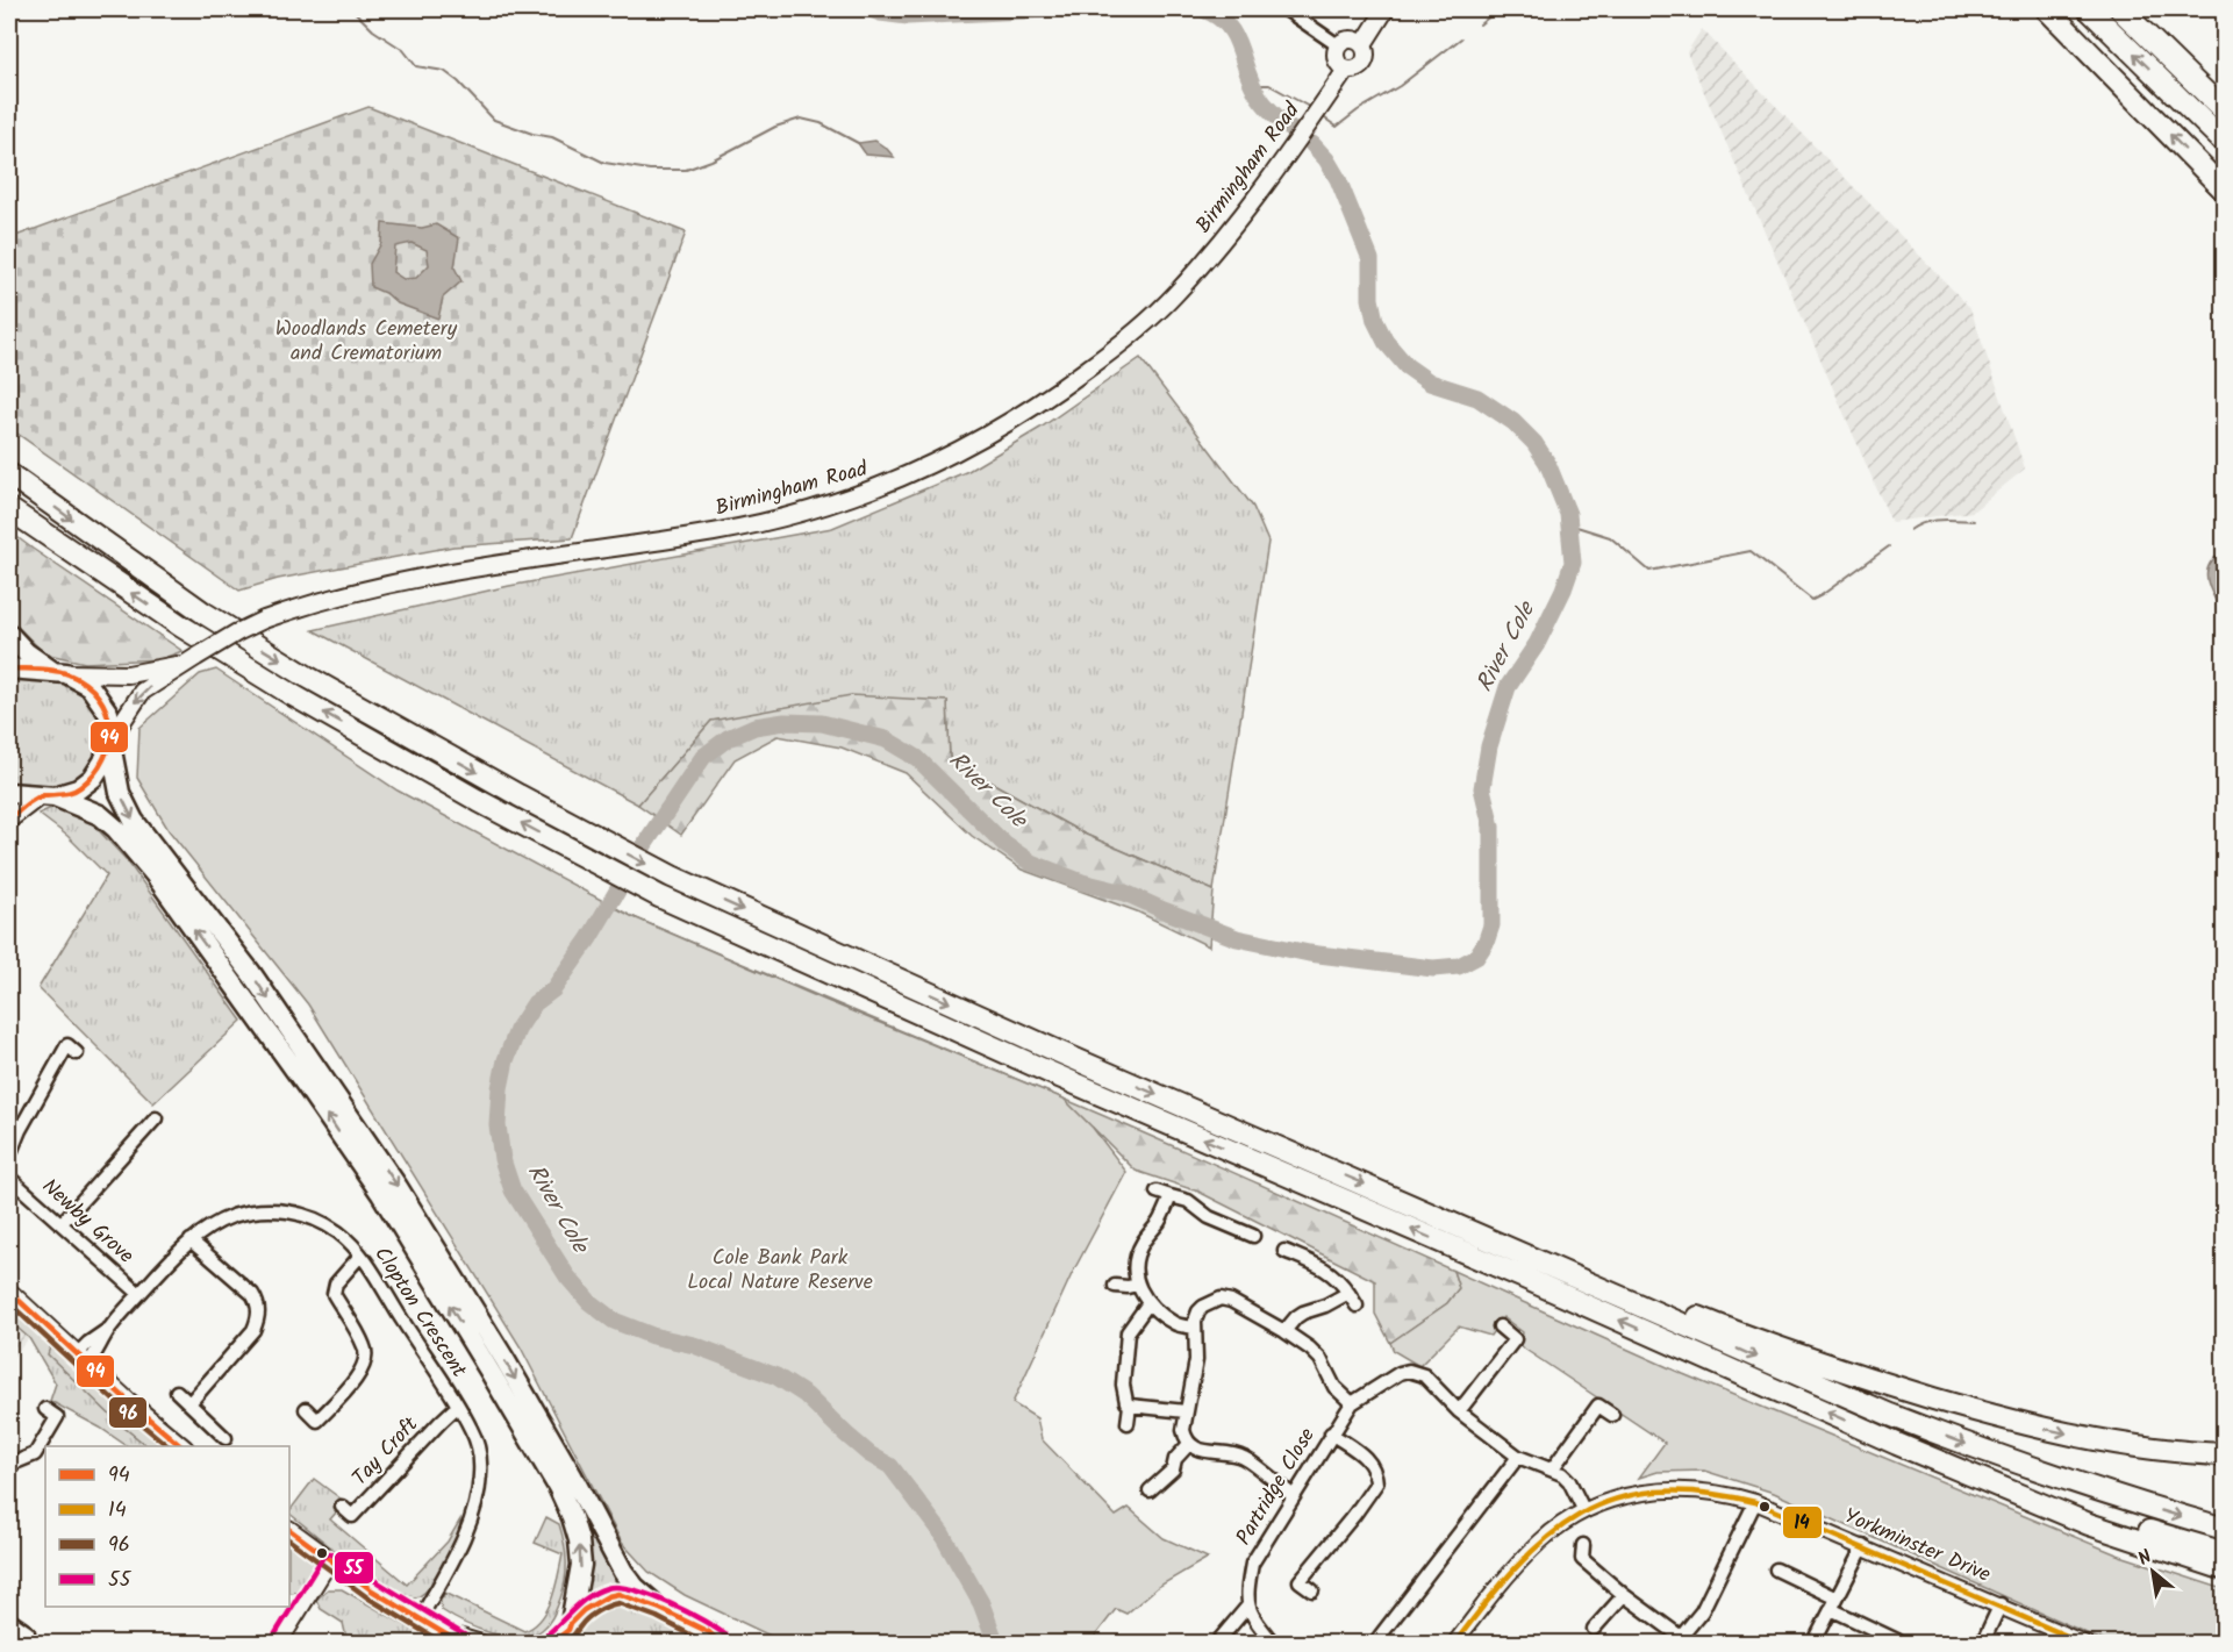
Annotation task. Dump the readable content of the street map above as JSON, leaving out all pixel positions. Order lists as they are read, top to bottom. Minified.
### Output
{"streets":{"main road":["Birmingham Road"],"street":["Newby Grove","Clopton Crescent","Tay Croft","Partridge Close","Yorkminster Drive"]},"crossings":[["Newby Grove","Clopton Crescent"],["Clopton Crescent","Tay Croft"]],"water":["River Cole"],"parks":["Woodlands Cemetery and Crematorium","Cole Bank Park Local Nature Reserve"],"lines":["transit line 94","transit line 96","transit line 14","transit line 55"],"legend":["94","14","96","55"],"north":"top left"}
